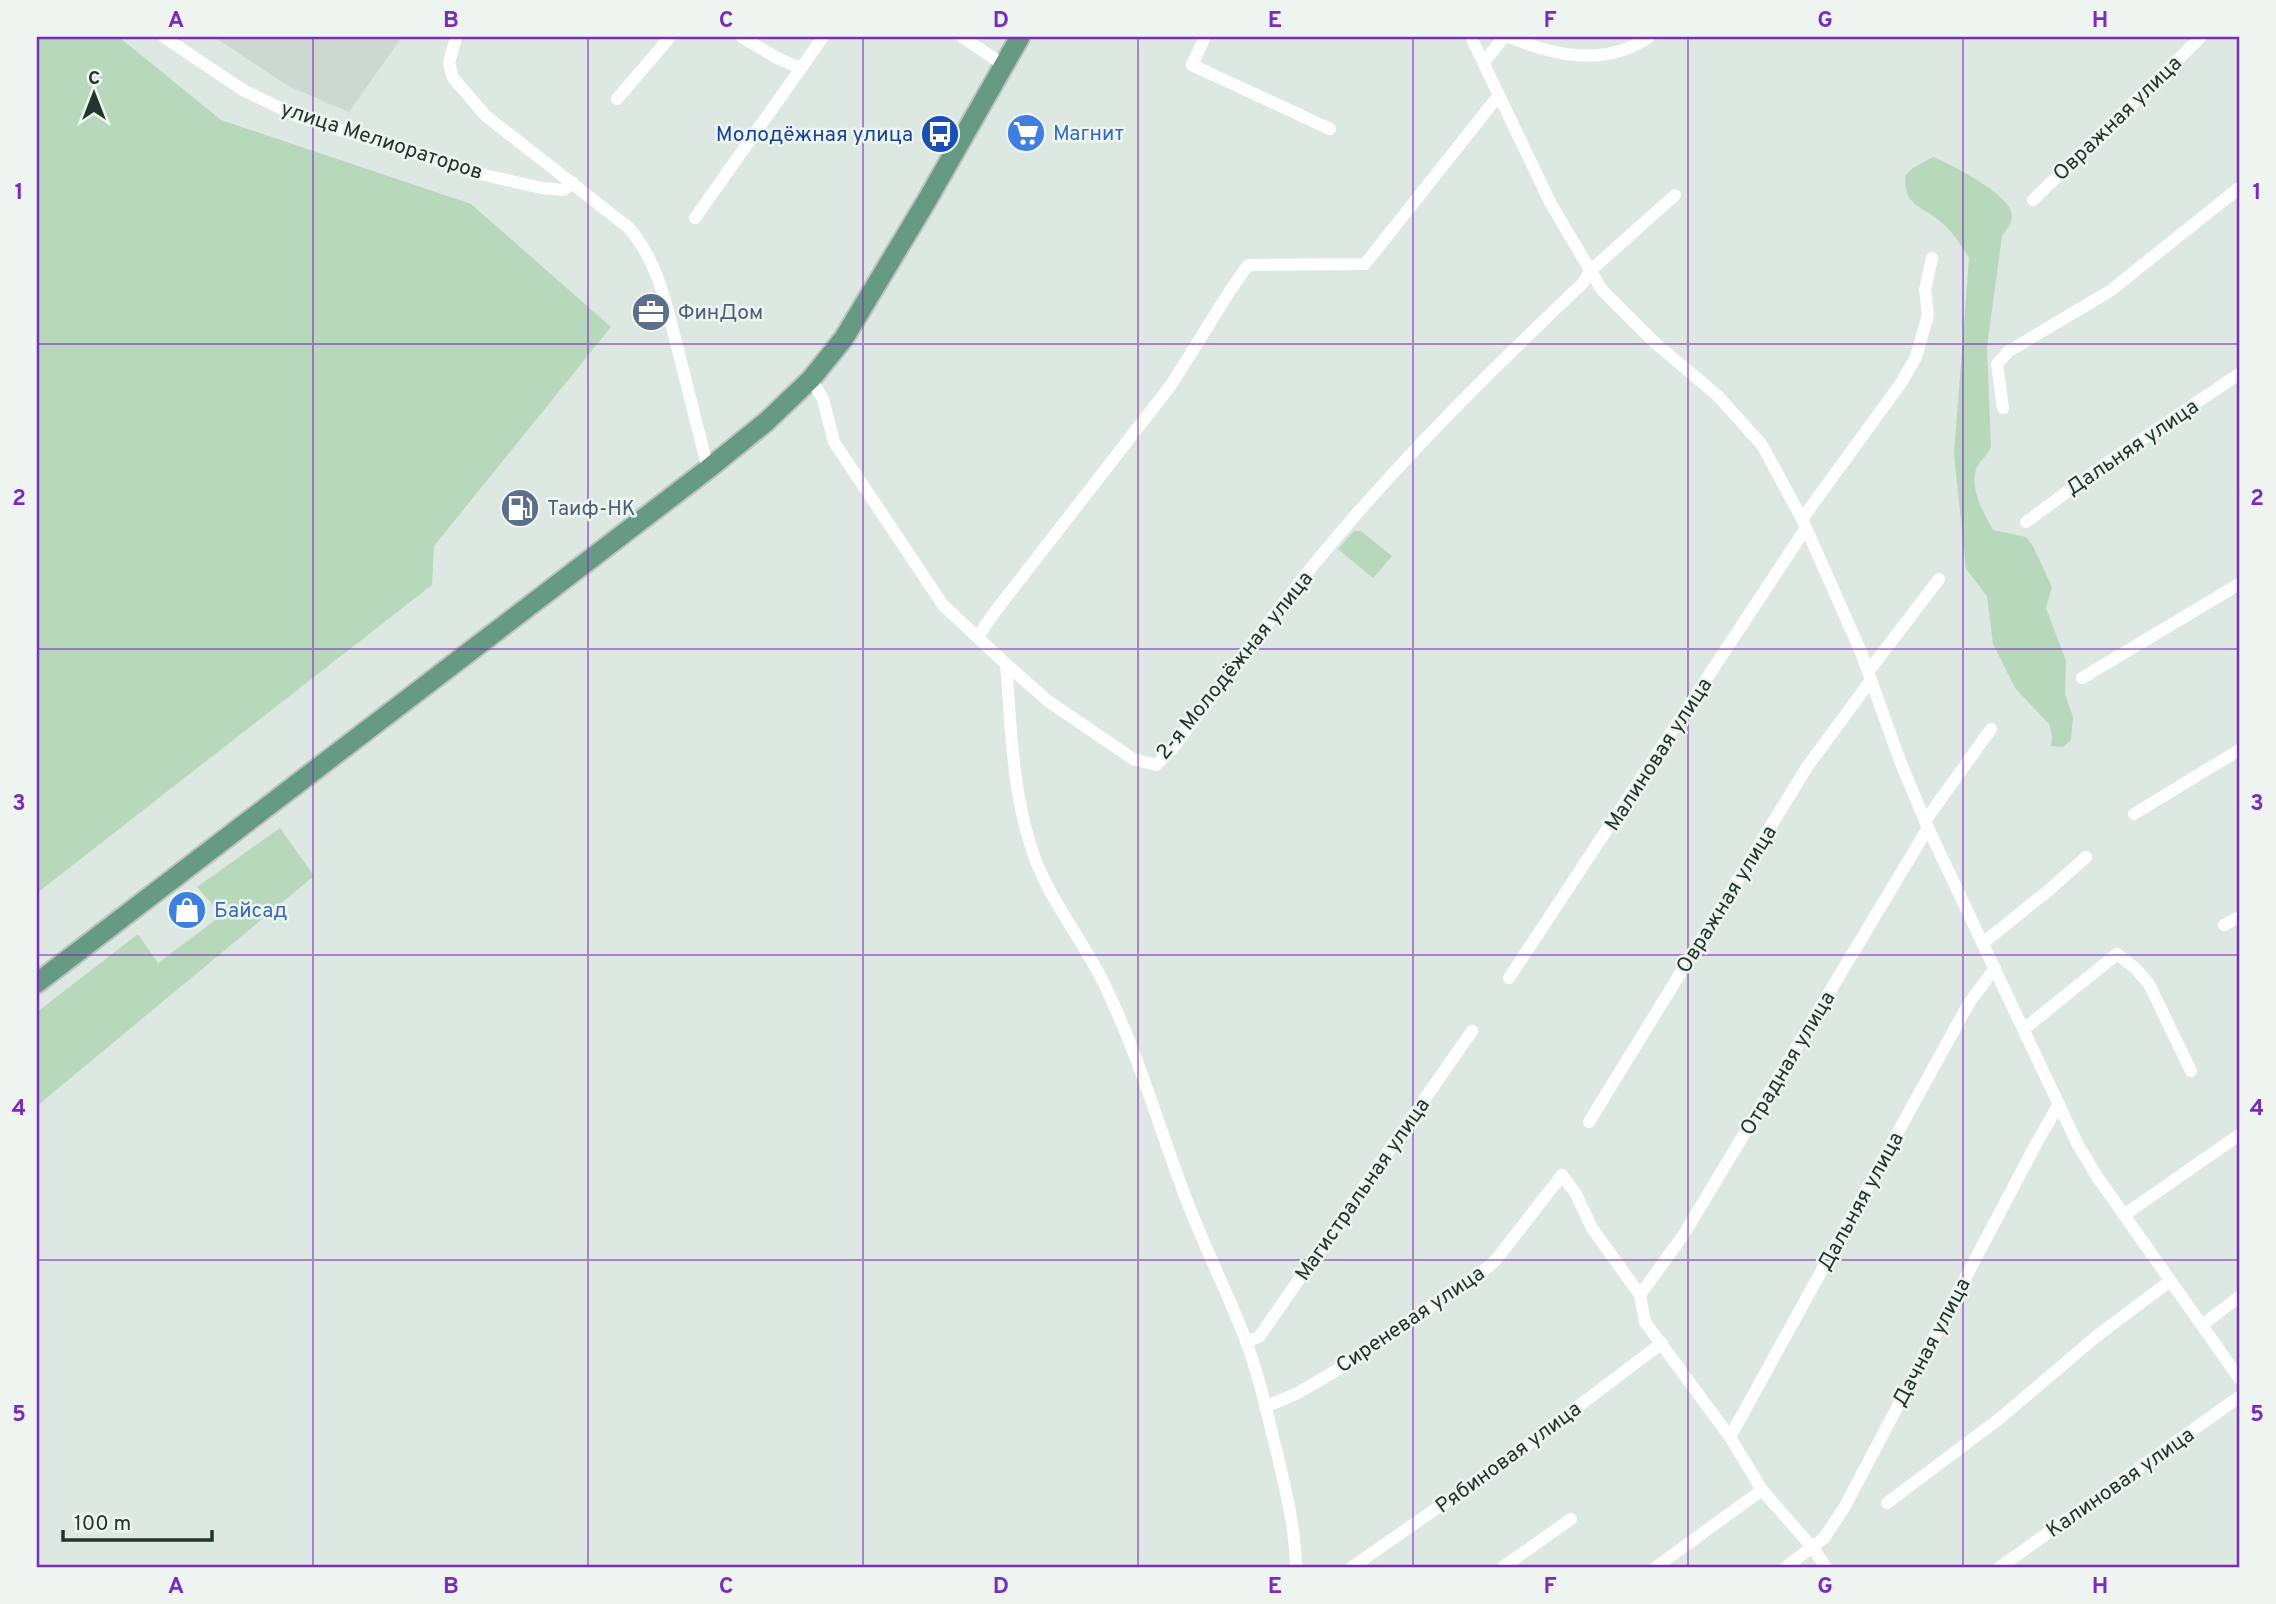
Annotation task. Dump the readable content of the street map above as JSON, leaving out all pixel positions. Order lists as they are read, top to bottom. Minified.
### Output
{"streets":{"street":["Овражная улица","улица Мелиораторов","Дальняя улица","2-я Молодёжная улица","Малиновая улица","Отрадная улица","Магистральная улица","Сиреневая улица","Дачная улица","Рябиновая улица","Калиновая улица"]},"crossings":[["Отрадная улица","Сиреневая улица"]],"places":{"supermarket":["Магнит"],"bus stop":["Молодёжная улица"],"office":["ФинДом"],"fuel station":["Таиф-НК"],"shop":["Байсад"]},"scale_bar":"100 m","north":"top","grid":{"columns":["A","B","C","D","E","F","G","H"],"rows":["1","2","3","4","5"]}}
